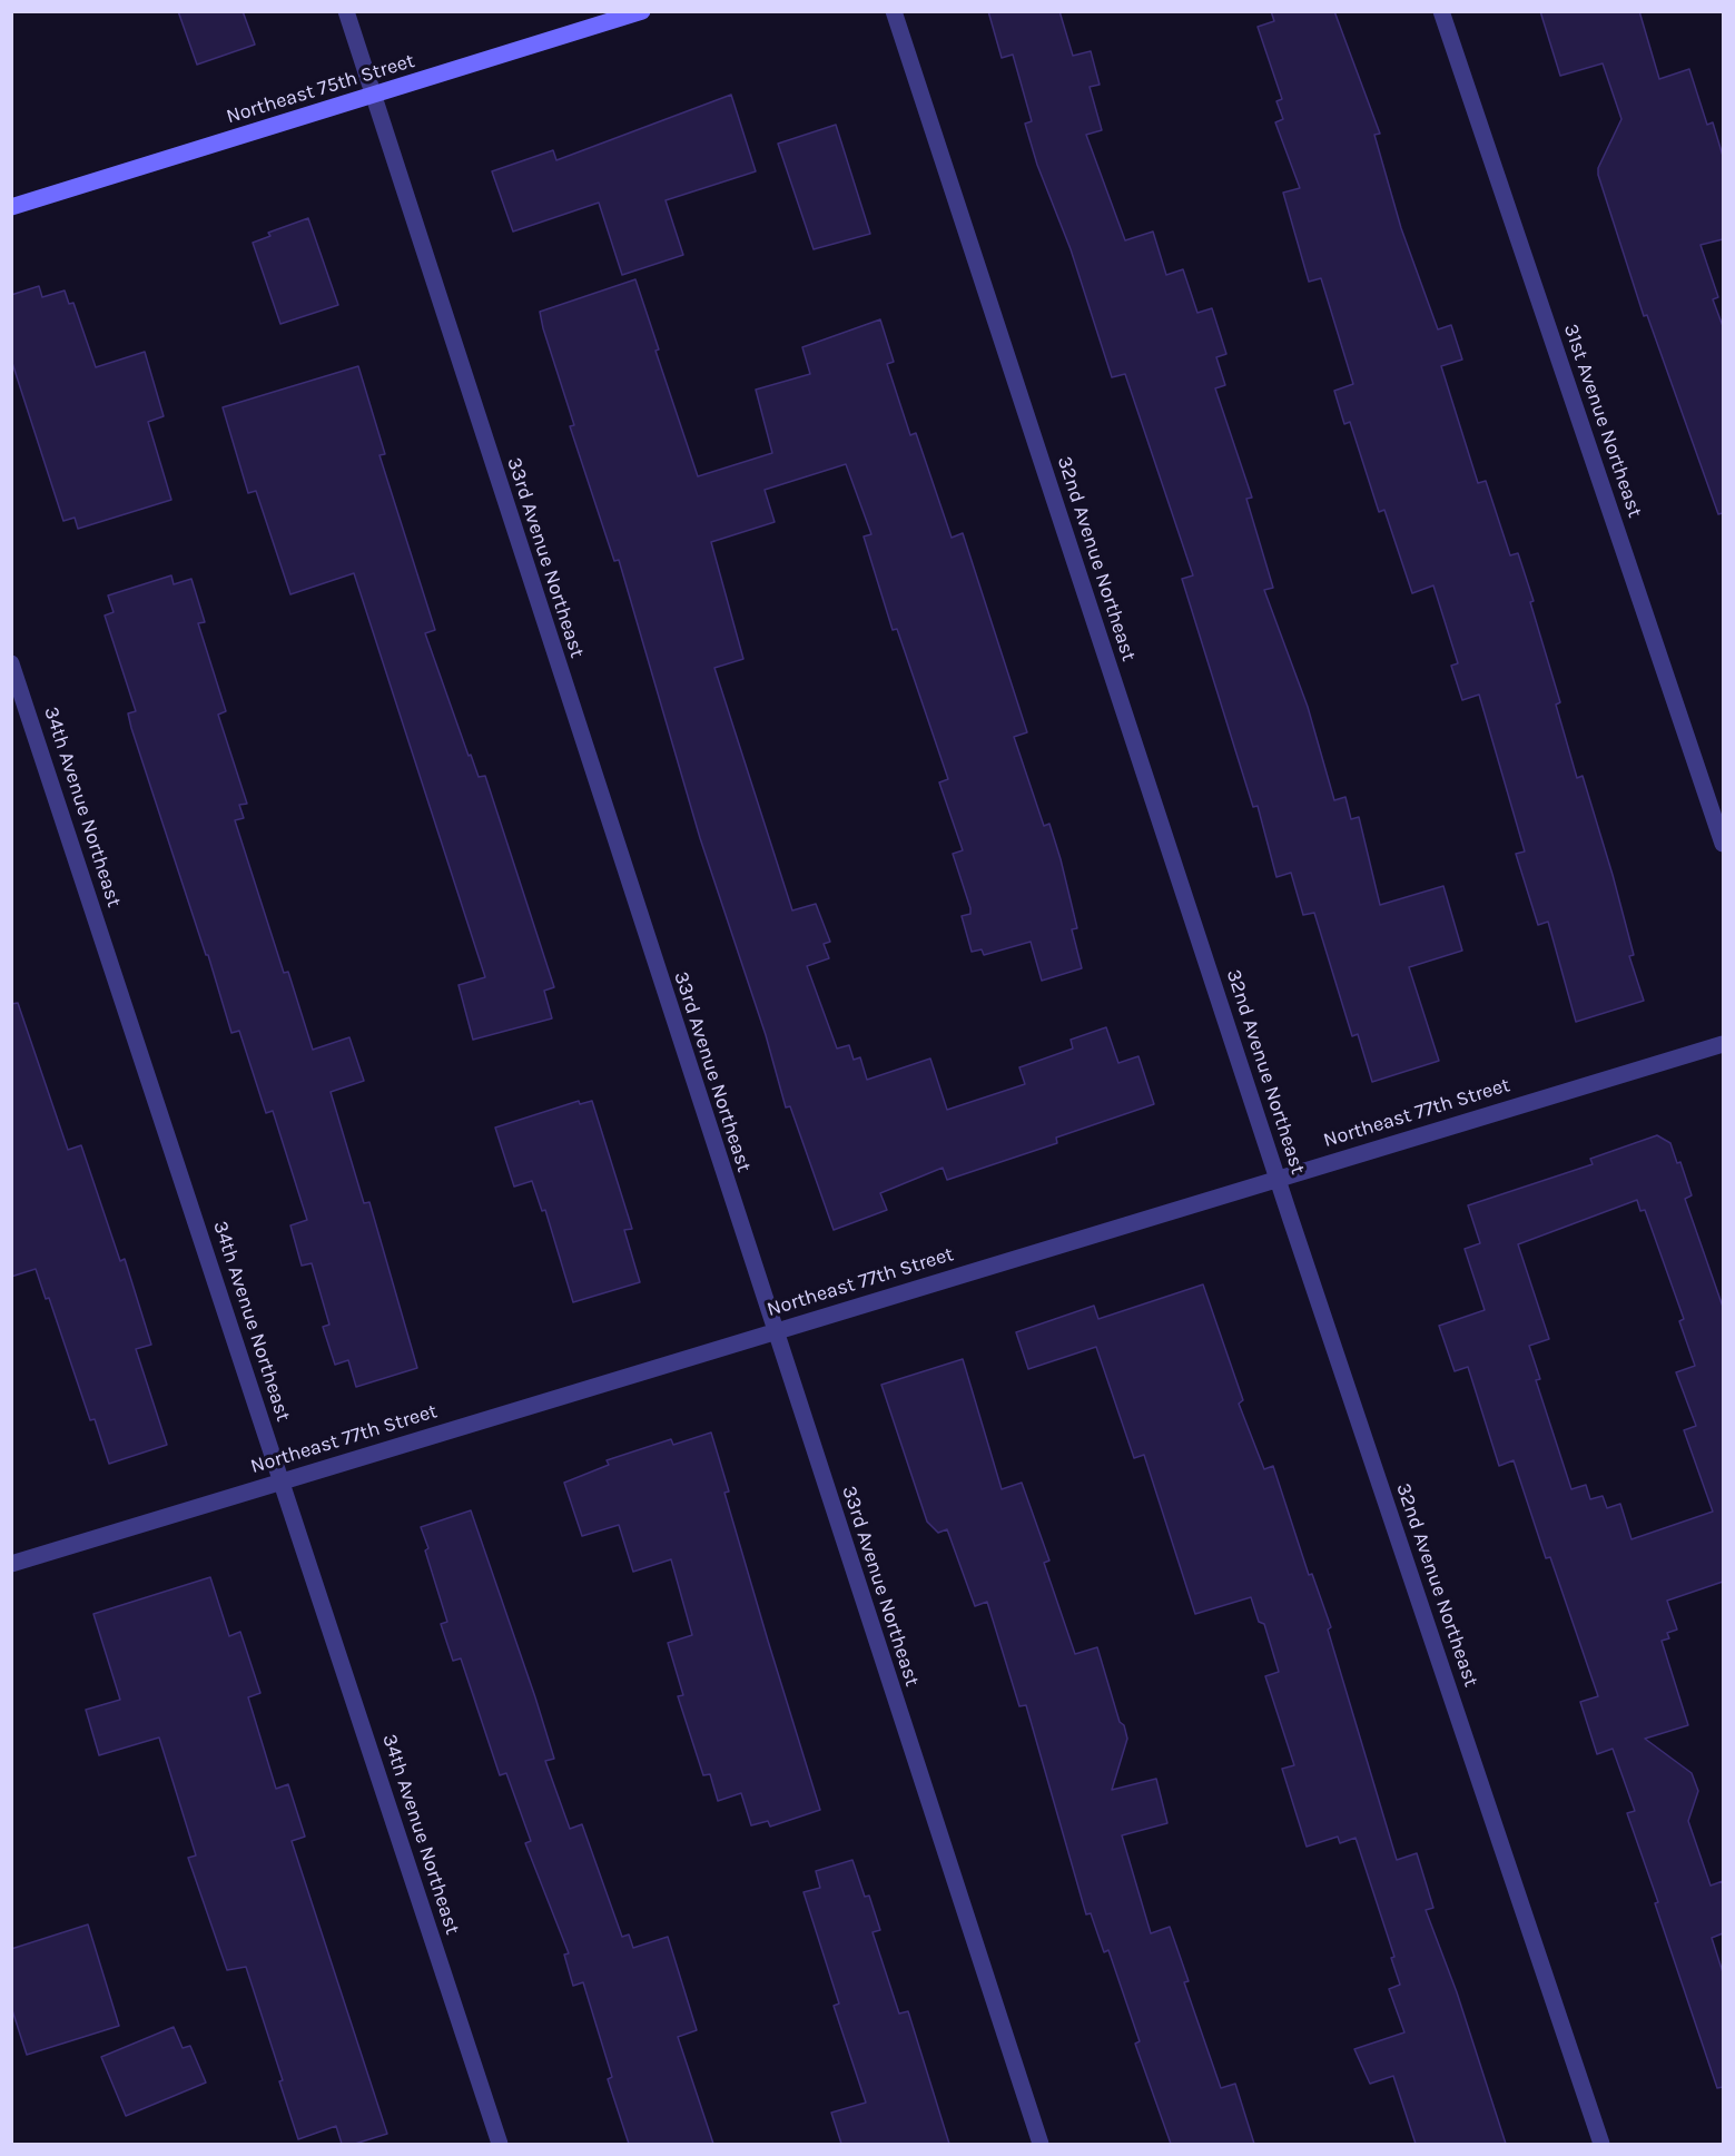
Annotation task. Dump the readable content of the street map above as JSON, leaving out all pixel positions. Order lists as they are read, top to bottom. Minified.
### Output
{"streets":{"main road":["Northeast 75th Street"],"street":["31st Avenue Northeast","33rd Avenue Northeast","32nd Avenue Northeast","34th Avenue Northeast","Northeast 77th Street"]},"crossings":[["Northeast 75th Street","33rd Avenue Northeast"],["33rd Avenue Northeast","Northeast 77th Street"],["32nd Avenue Northeast","Northeast 77th Street"],["34th Avenue Northeast","Northeast 77th Street"]]}
